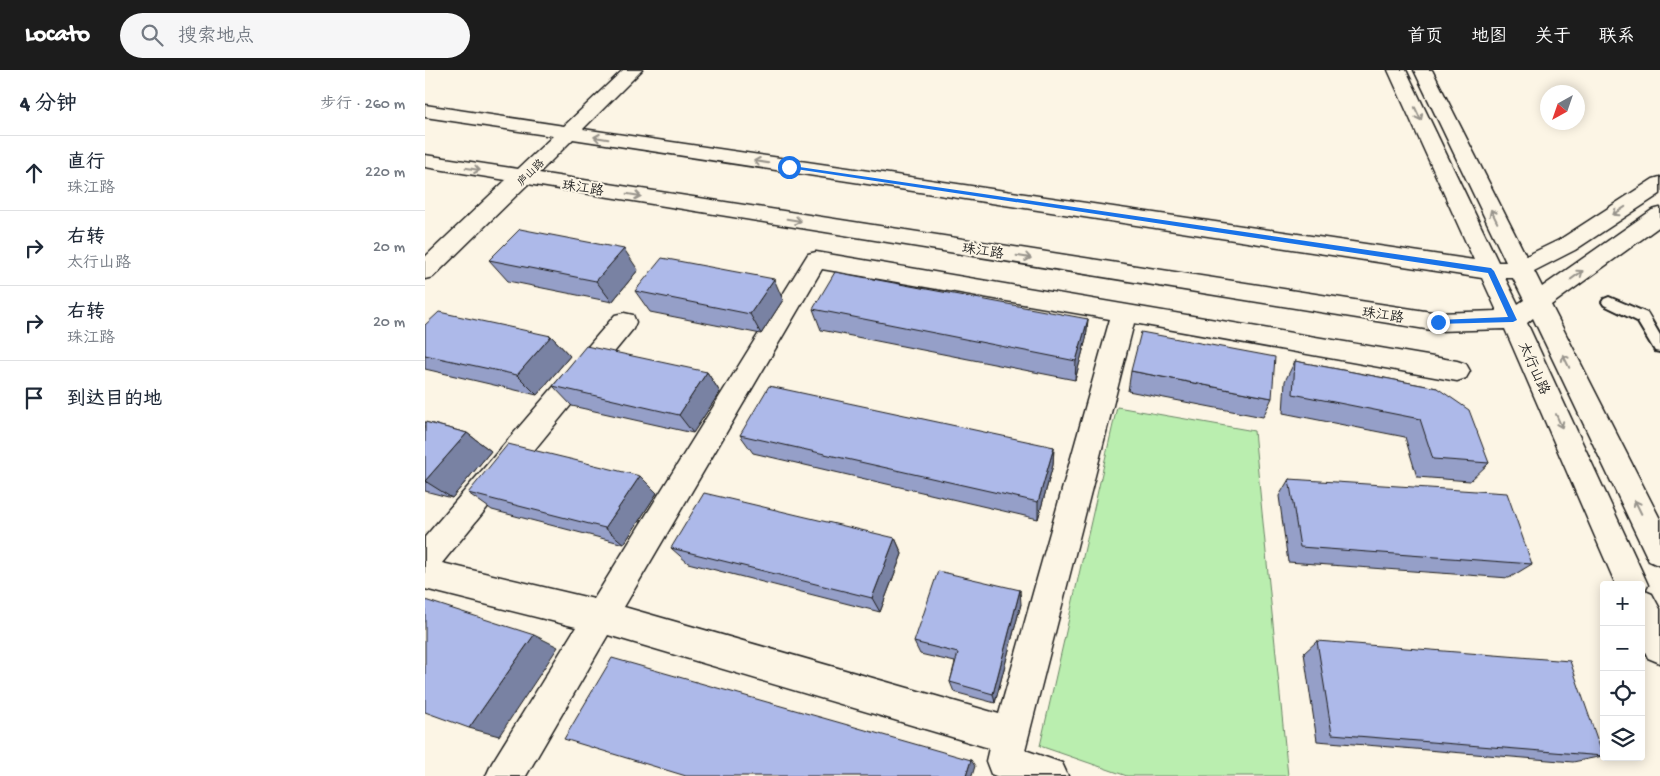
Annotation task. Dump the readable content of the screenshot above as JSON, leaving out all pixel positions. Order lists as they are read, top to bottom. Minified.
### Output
{"streets":{"main road":["庐山路","珠江路","太行山路"]},"crossings":[["庐山路","珠江路"],["珠江路","太行山路"]],"north":"bottom left","page":{"header":"Locato","search":"搜索地点","nav":["首页","地图","关于","联系"],"heading":["4 分钟","步行 · 260 m"],"list":[["直行","珠江路","220 m"],["右转","太行山路","20 m"],["右转","珠江路","20 m"],"到达目的地"],"map_buttons":["+","−"]}}
